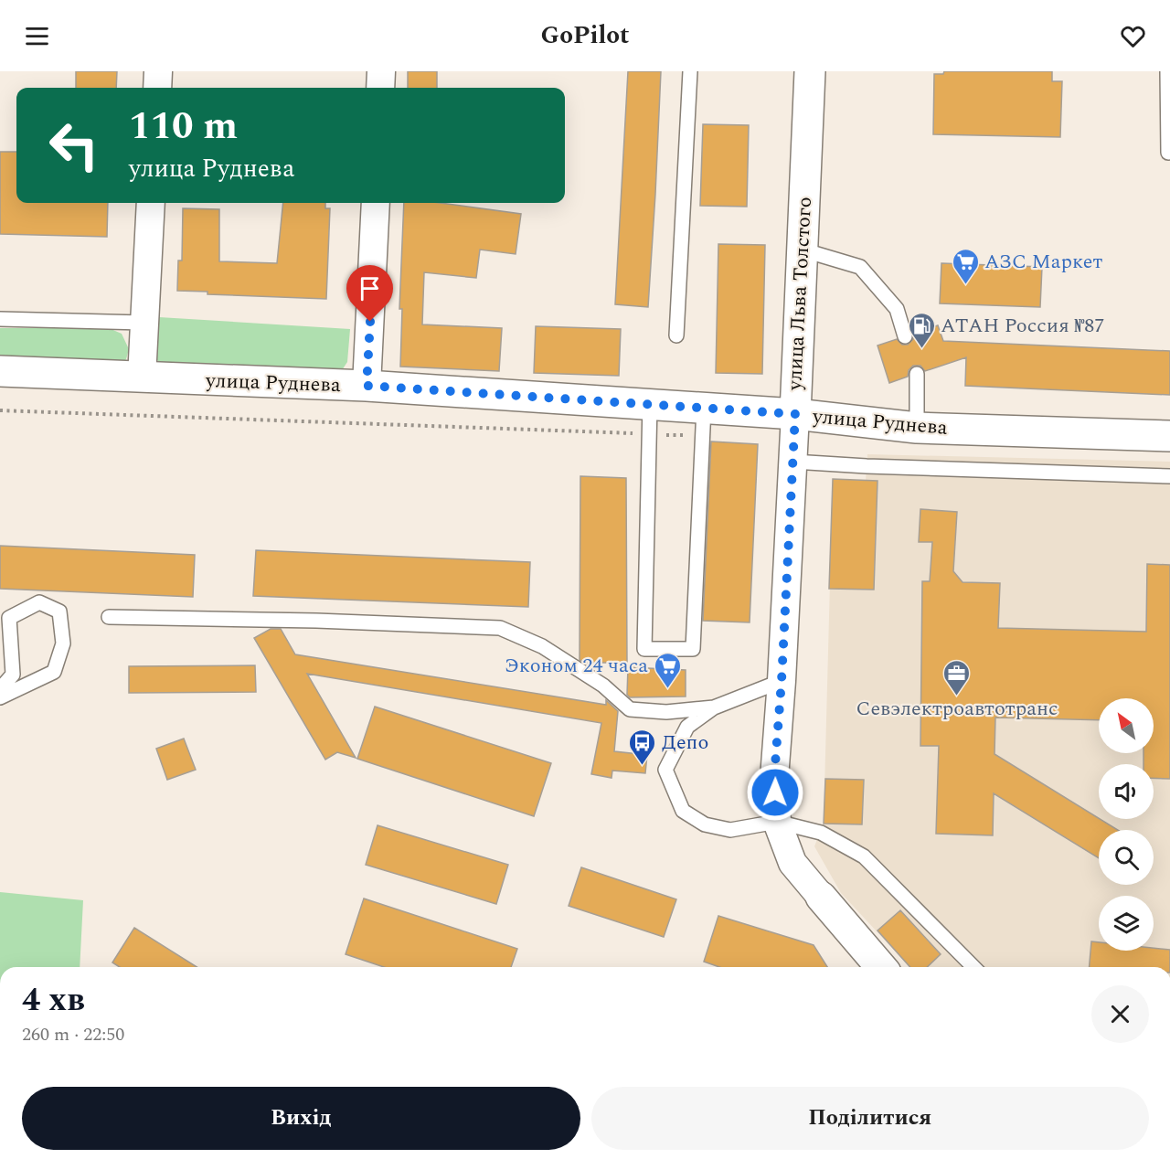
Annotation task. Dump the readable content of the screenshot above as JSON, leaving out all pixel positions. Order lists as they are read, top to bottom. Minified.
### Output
{"streets":{"main road":["улица Льва Толстого","улица Руднева"]},"crossings":[["улица Льва Толстого","улица Руднева"]],"places":{"supermarket":["АЗС Маркет","Эконом 24 часа"],"fuel station":["АТАН Россия №87"],"office":["Севэлектроавтотранс"],"bus stop":["Депо"]},"north":"top left","page":{"header":"GoPilot","turn":["110 m","улица Руднева"],"heading":["4 хв","260 m · 22:50"],"buttons":["Вихід","Поділитися"]}}
